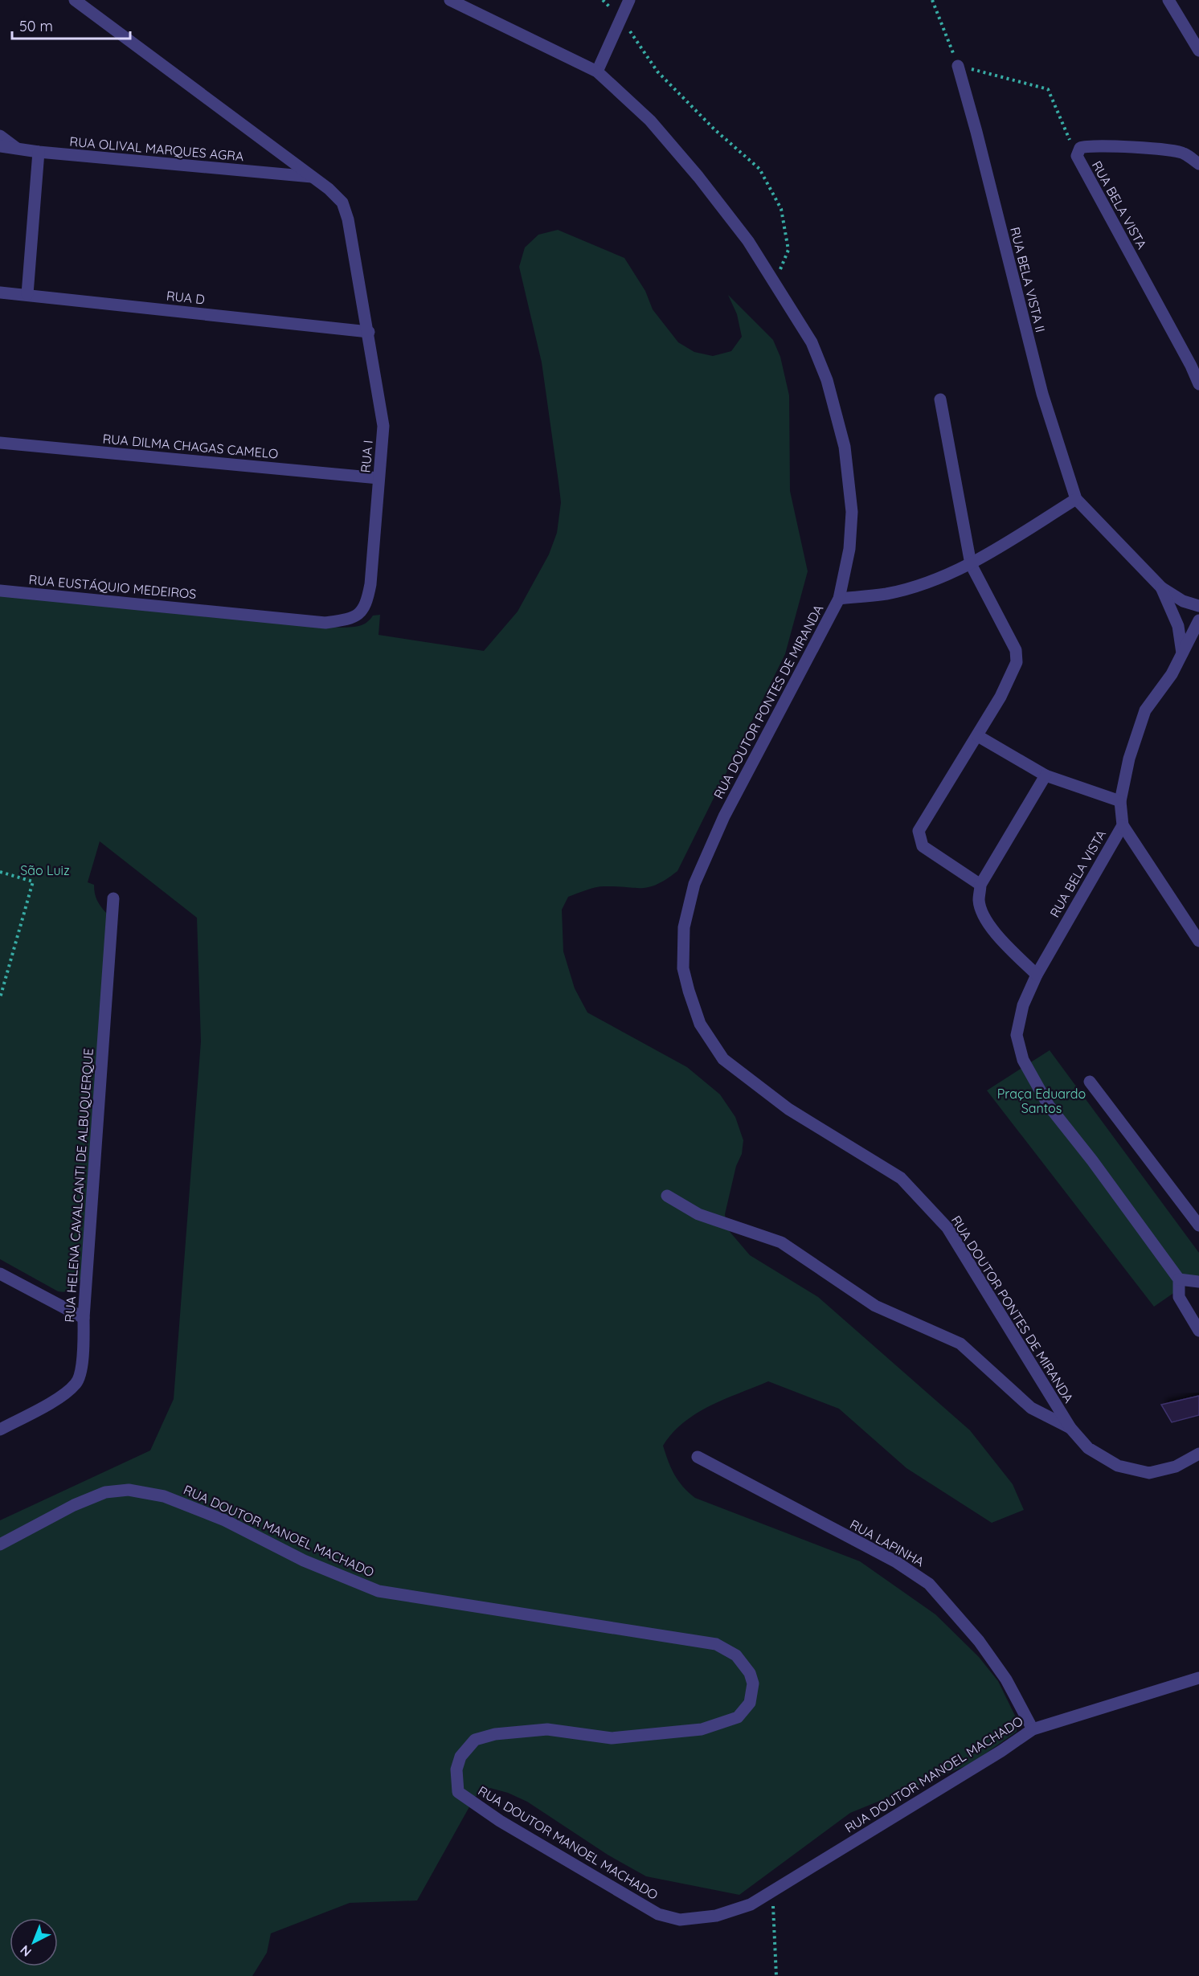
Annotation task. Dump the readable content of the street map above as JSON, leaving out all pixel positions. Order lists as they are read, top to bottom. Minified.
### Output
{"streets":{"street":["RUA OLIVAL MARQUES AGRA","RUA BELA VISTA","RUA BELA VISTA II","RUA D","RUA DILMA CHAGAS CAMELO","RUA I","RUA EUSTÁQUIO MEDEIROS","RUA DOUTOR PONTES DE MIRANDA","RUA HELENA CAVALCANTI DE ALBUQUERQUE","RUA DOUTOR MANOEL MACHADO","RUA LAPINHA"]},"crossings":[["RUA OLIVAL MARQUES AGRA","RUA I"],["RUA D","RUA I"],["RUA DILMA CHAGAS CAMELO","RUA I"],["RUA I","RUA EUSTÁQUIO MEDEIROS"],["RUA DOUTOR MANOEL MACHADO","RUA LAPINHA"]],"parks":["São Luiz","Praça Eduardo Santos"],"scale_bar":"50 m","north":"bottom left"}
